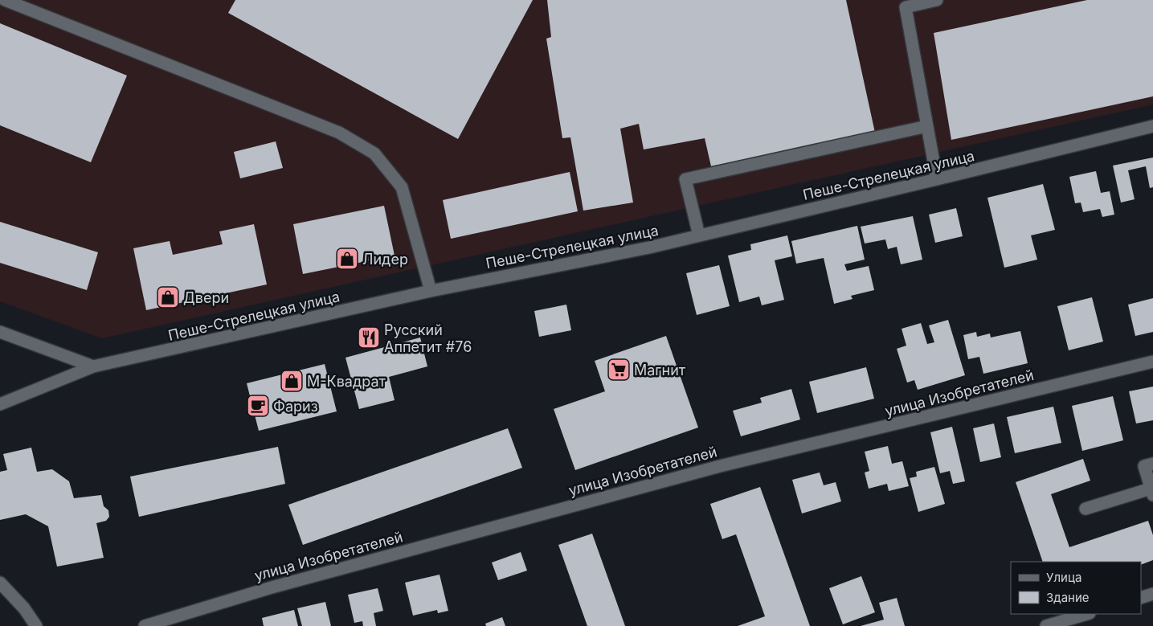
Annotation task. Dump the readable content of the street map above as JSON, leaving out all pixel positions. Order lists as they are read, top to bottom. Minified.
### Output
{"streets":{"street":["Пеше-Стрелецкая улица","улица Изобретателей"]},"places":{"shop":["Лидер","Двери","М-Квадрат"],"restaurant":["Русский Аппетит #76"],"supermarket":["Магнит"],"cafe":["Фариз"]},"legend":["Улица","Здание"]}
